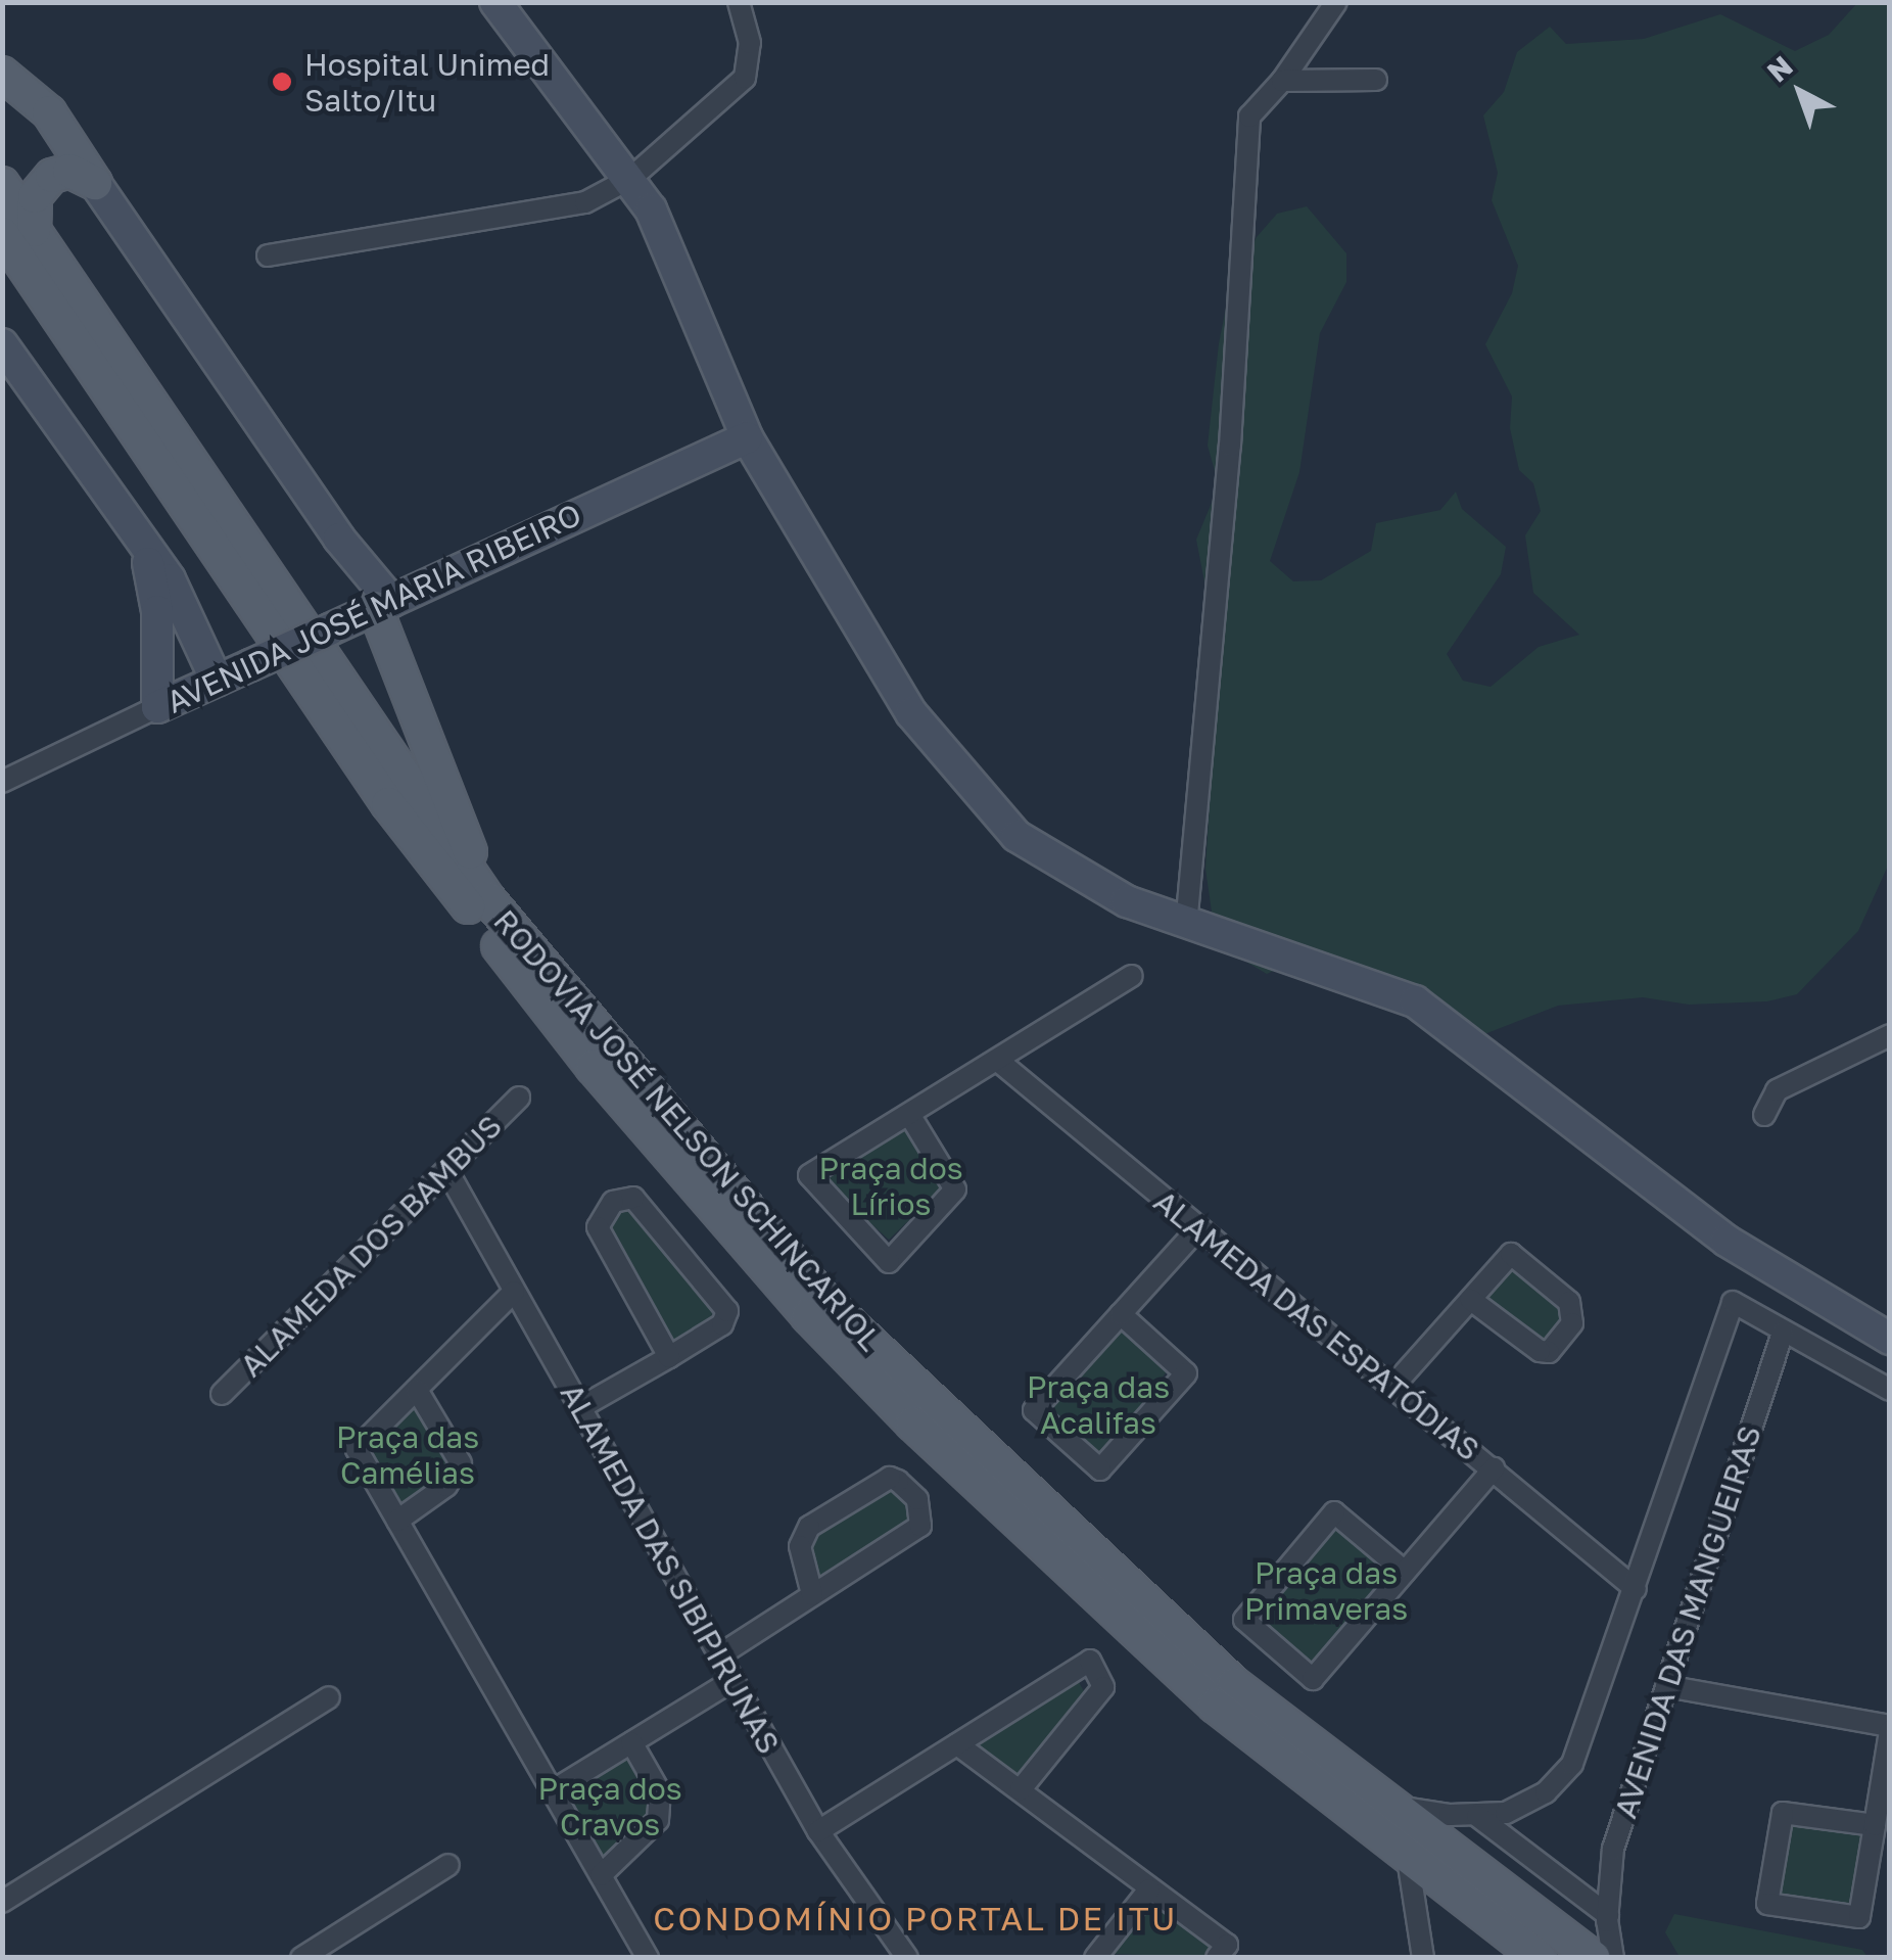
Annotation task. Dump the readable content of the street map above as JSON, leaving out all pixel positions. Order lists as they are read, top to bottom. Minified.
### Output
{"streets":{"main road":["AVENIDA JOSÉ MARIA RIBEIRO","RODOVIA JOSÉ NELSON SCHINCARIOL"],"street":["ALAMEDA DOS BAMBUS","ALAMEDA DAS ESPATÓDIAS","ALAMEDA DAS SIBIPIRUNAS","AVENIDA DAS MANGUEIRAS"]},"crossings":[["RODOVIA JOSÉ NELSON SCHINCARIOL","AVENIDA DAS MANGUEIRAS"],["ALAMEDA DOS BAMBUS","ALAMEDA DAS SIBIPIRUNAS"],["ALAMEDA DAS ESPATÓDIAS","AVENIDA DAS MANGUEIRAS"]],"districts":["CONDOMÍNIO PORTAL DE ITU"],"parks":["Praça dos Lírios","Praça das Acalifas","Praça das Camélias","Praça das Primaveras","Praça dos Cravos"],"places":["Hospital Unimed Salto/Itu"],"north":"top left"}
